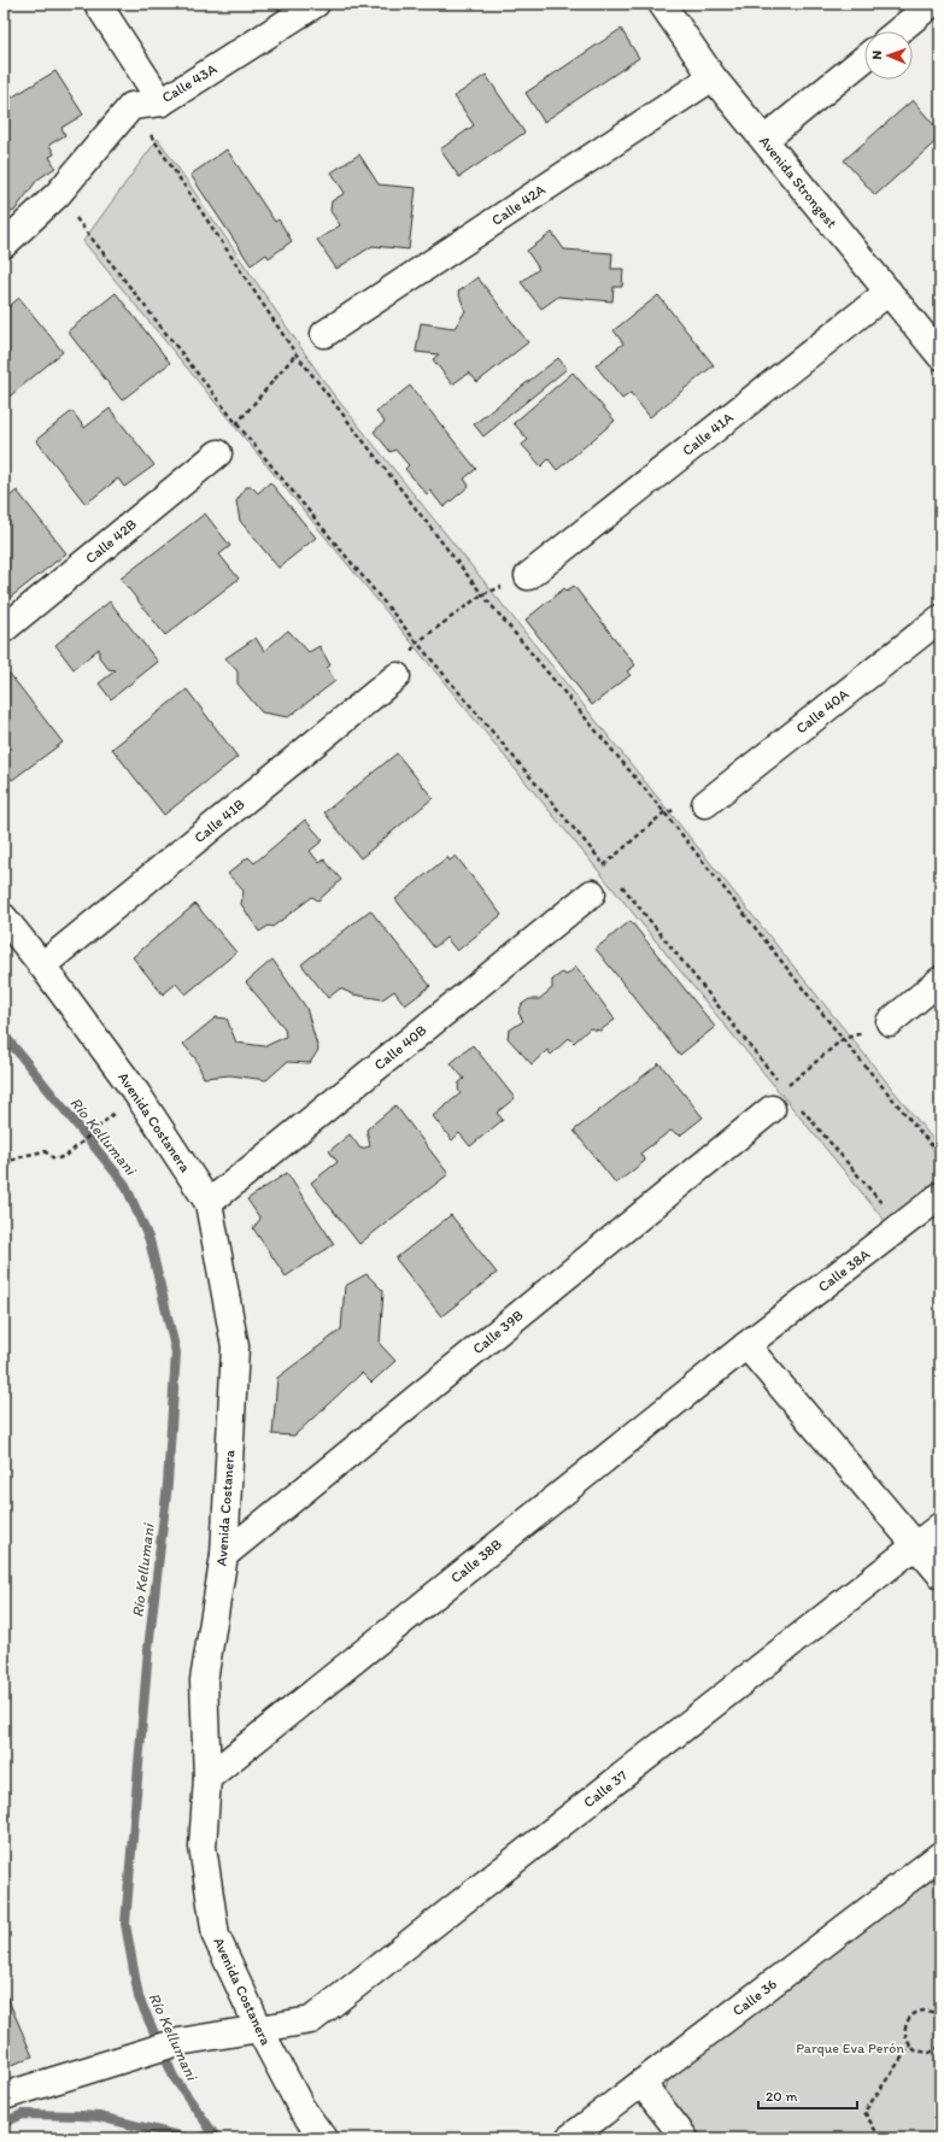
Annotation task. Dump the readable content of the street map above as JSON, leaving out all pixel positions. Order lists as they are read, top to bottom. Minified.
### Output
{"streets":{"street":["Calle 43A","Avenida Strongest","Calle 42A","Calle 41A","Calle 42B","Calle 40A","Calle 41B","Calle 40B","Avenida Costanera","Calle 38A","Calle 39B","Calle 38B","Calle 37","Calle 36"]},"crossings":[["Avenida Strongest","Calle 42A"],["Avenida Strongest","Calle 41A"],["Calle 41B","Avenida Costanera"],["Calle 40B","Avenida Costanera"],["Avenida Costanera","Calle 39B"],["Avenida Costanera","Calle 38B"],["Avenida Costanera","Calle 37"],["Calle 38A","Calle 38B"]],"water":["Río Kellumani"],"parks":["Parque Eva Perón"],"scale_bar":"20 m","north":"left"}
